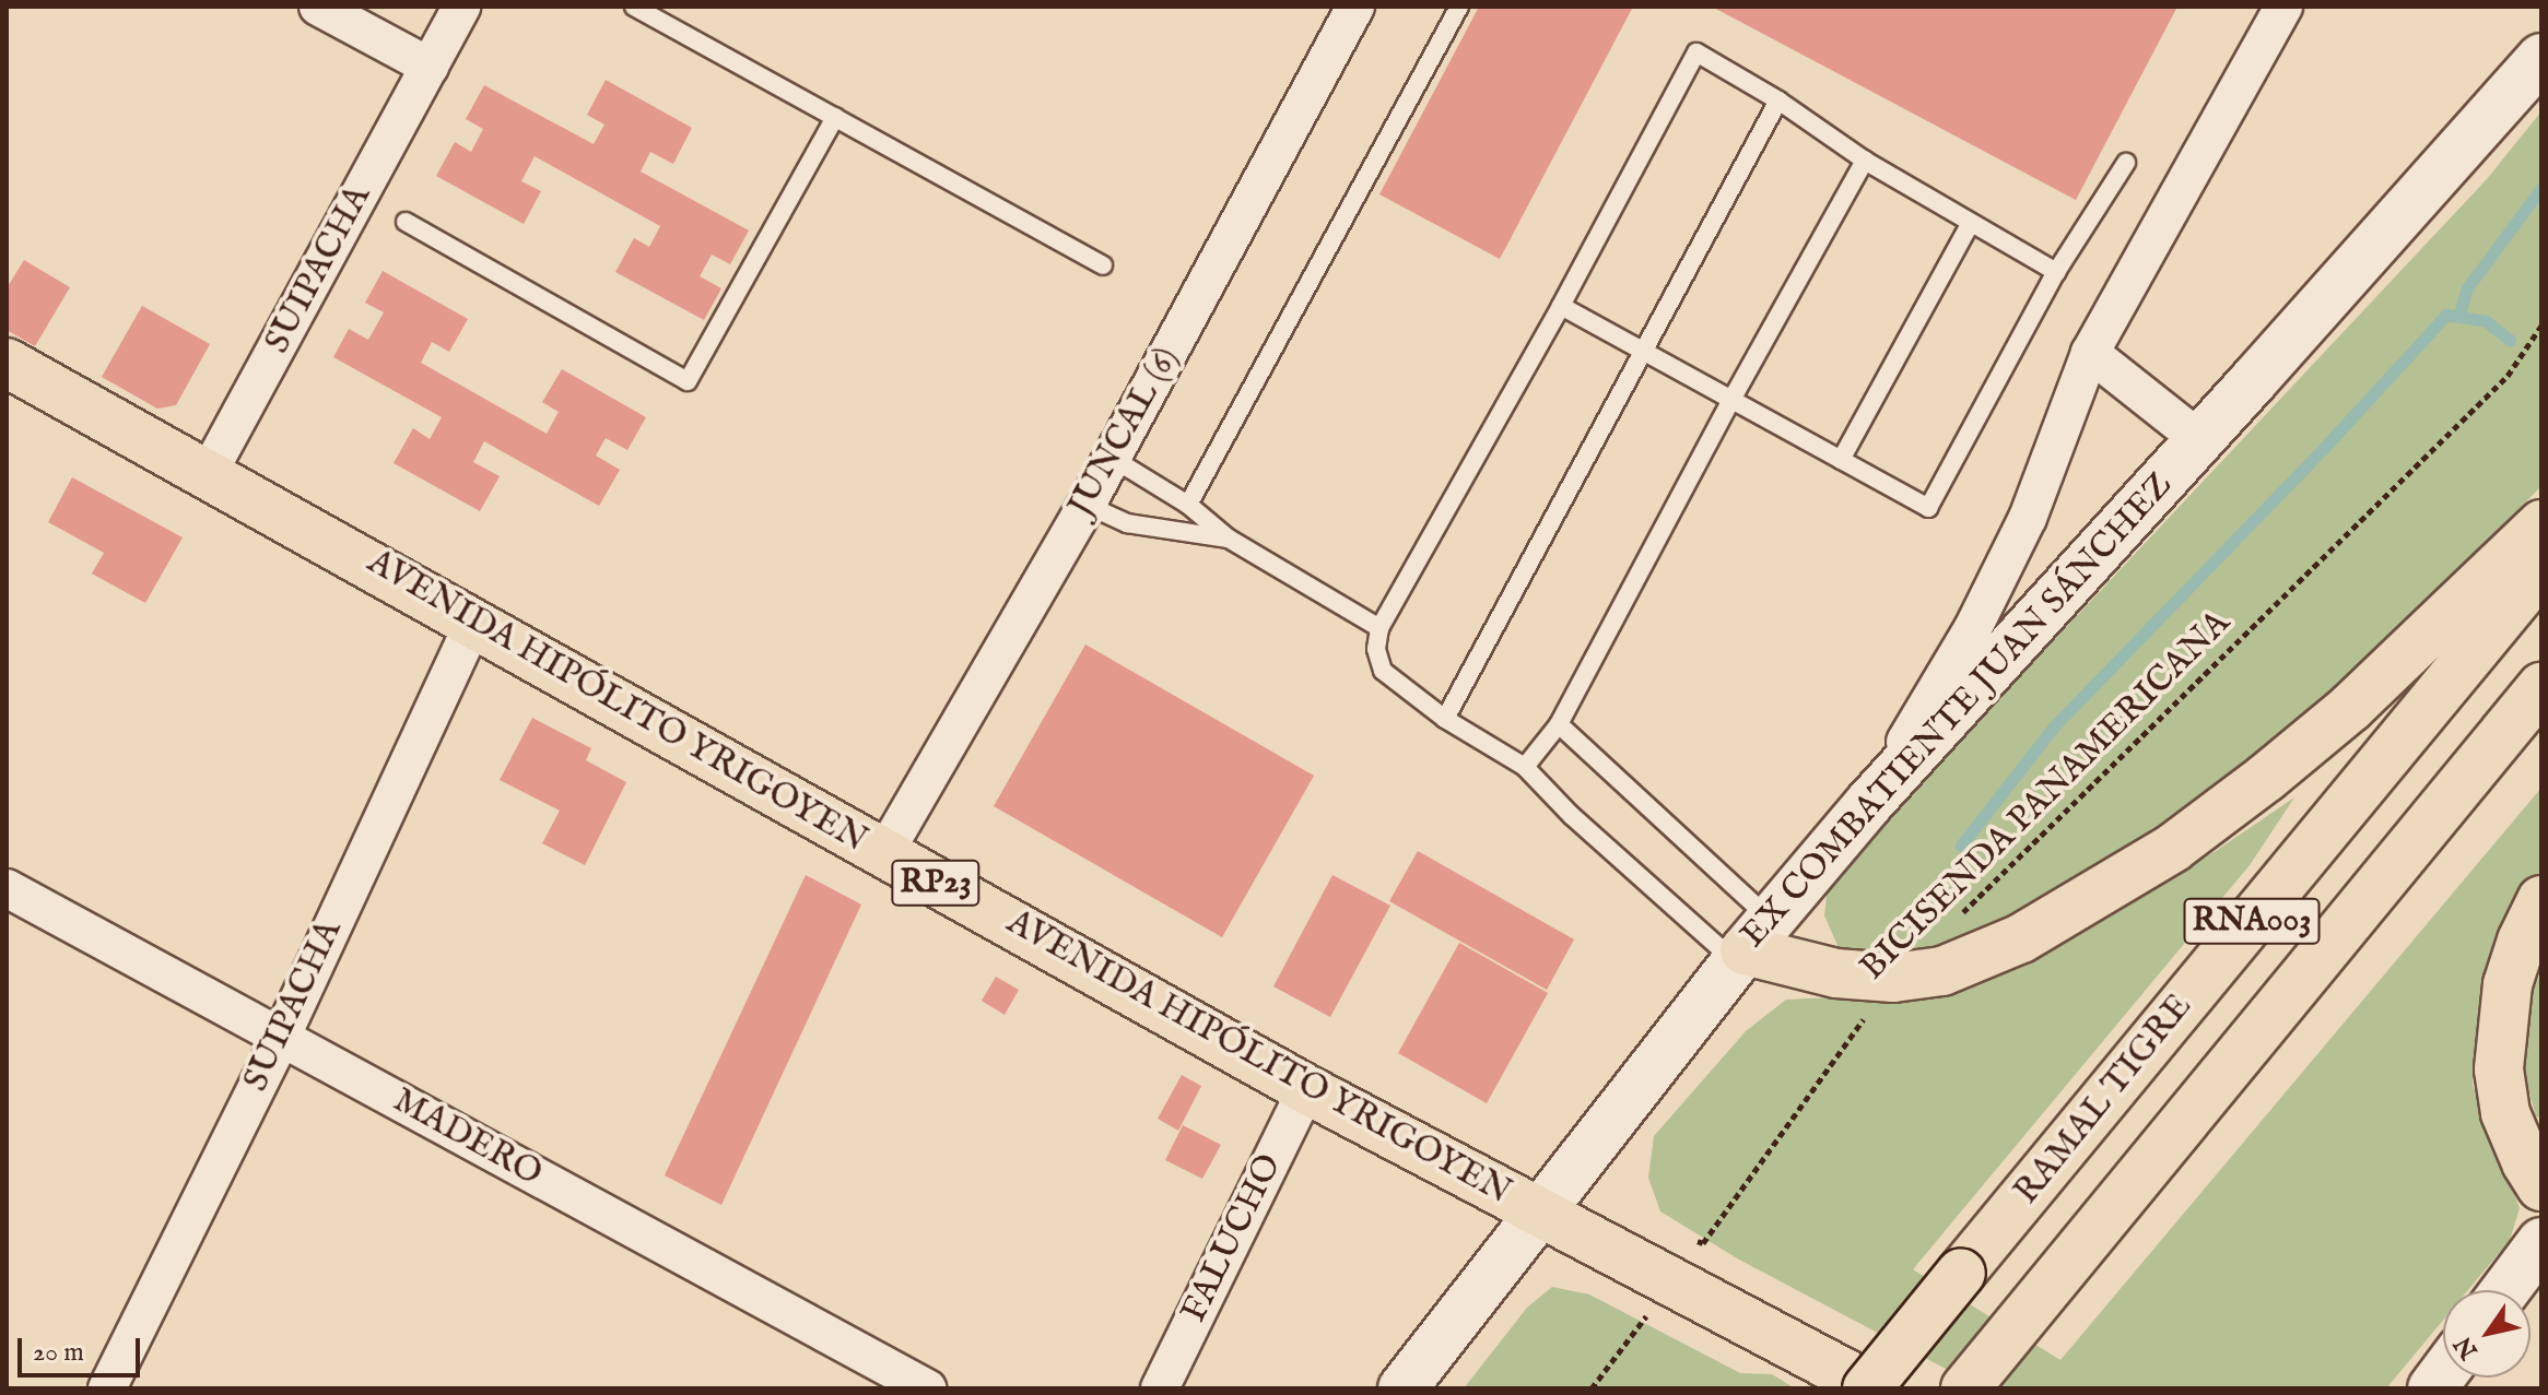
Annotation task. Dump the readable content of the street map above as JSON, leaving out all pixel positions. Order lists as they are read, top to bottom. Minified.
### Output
{"streets":{"main road":["AVENIDA HIPÓLITO YRIGOYEN","RP23","RNA003","RAMAL TIGRE"],"street":["SUIPACHA","JUNCAL (6)","EX COMBATIENTE JUAN SÁNCHEZ","MADERO","FALUCHO"],"path":["BICISENDA PANAMERICANA"]},"crossings":[["SUIPACHA","AVENIDA HIPÓLITO YRIGOYEN"],["SUIPACHA","MADERO"],["JUNCAL (6)","AVENIDA HIPÓLITO YRIGOYEN"],["AVENIDA HIPÓLITO YRIGOYEN","EX COMBATIENTE JUAN SÁNCHEZ"],["AVENIDA HIPÓLITO YRIGOYEN","RAMAL TIGRE"],["AVENIDA HIPÓLITO YRIGOYEN","FALUCHO"]],"scale_bar":"20 m","north":"bottom left"}
